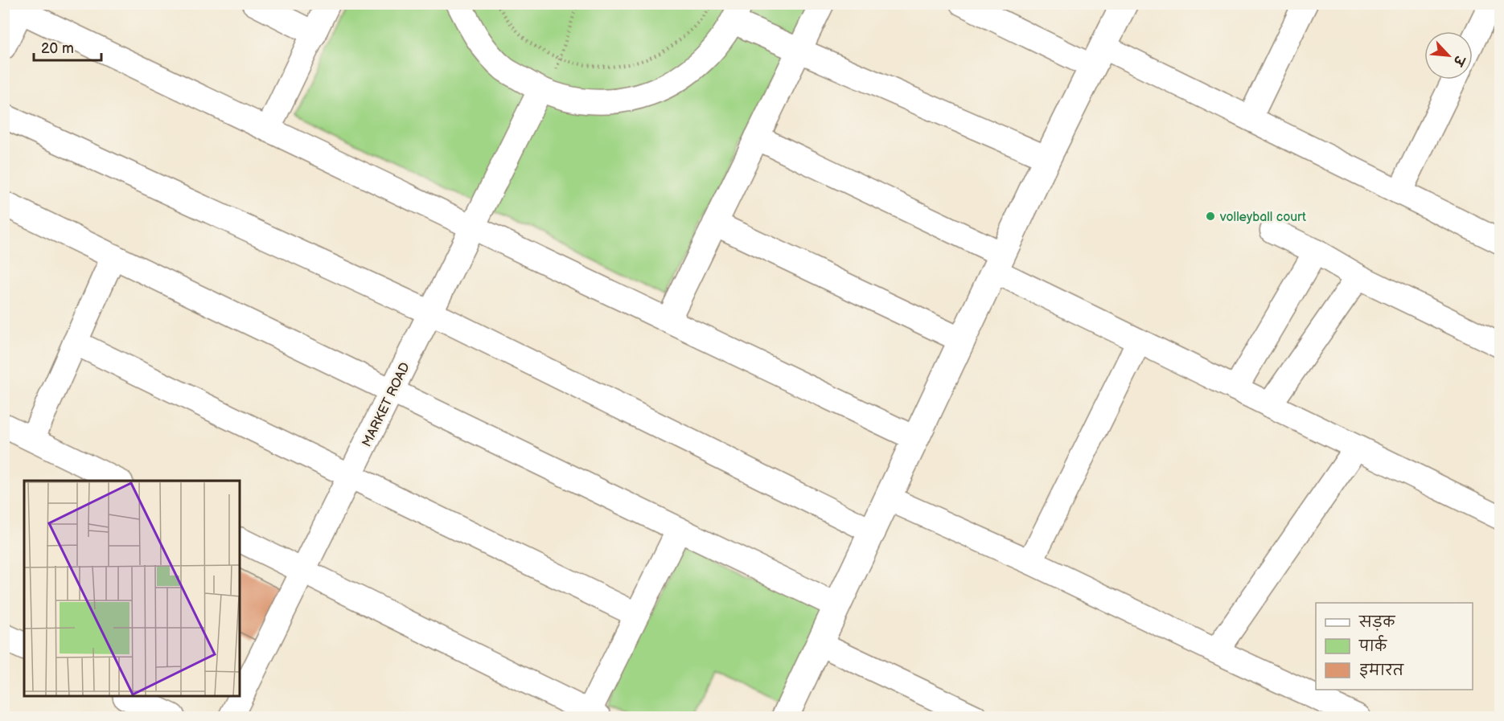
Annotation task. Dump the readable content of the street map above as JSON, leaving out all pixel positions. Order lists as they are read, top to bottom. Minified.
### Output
{"streets":{"street":["MARKET ROAD"]},"places":["volleyball court"],"legend":["सड़क","पार्क","इमारत"],"scale_bar":"20 m","north":"bottom right"}
